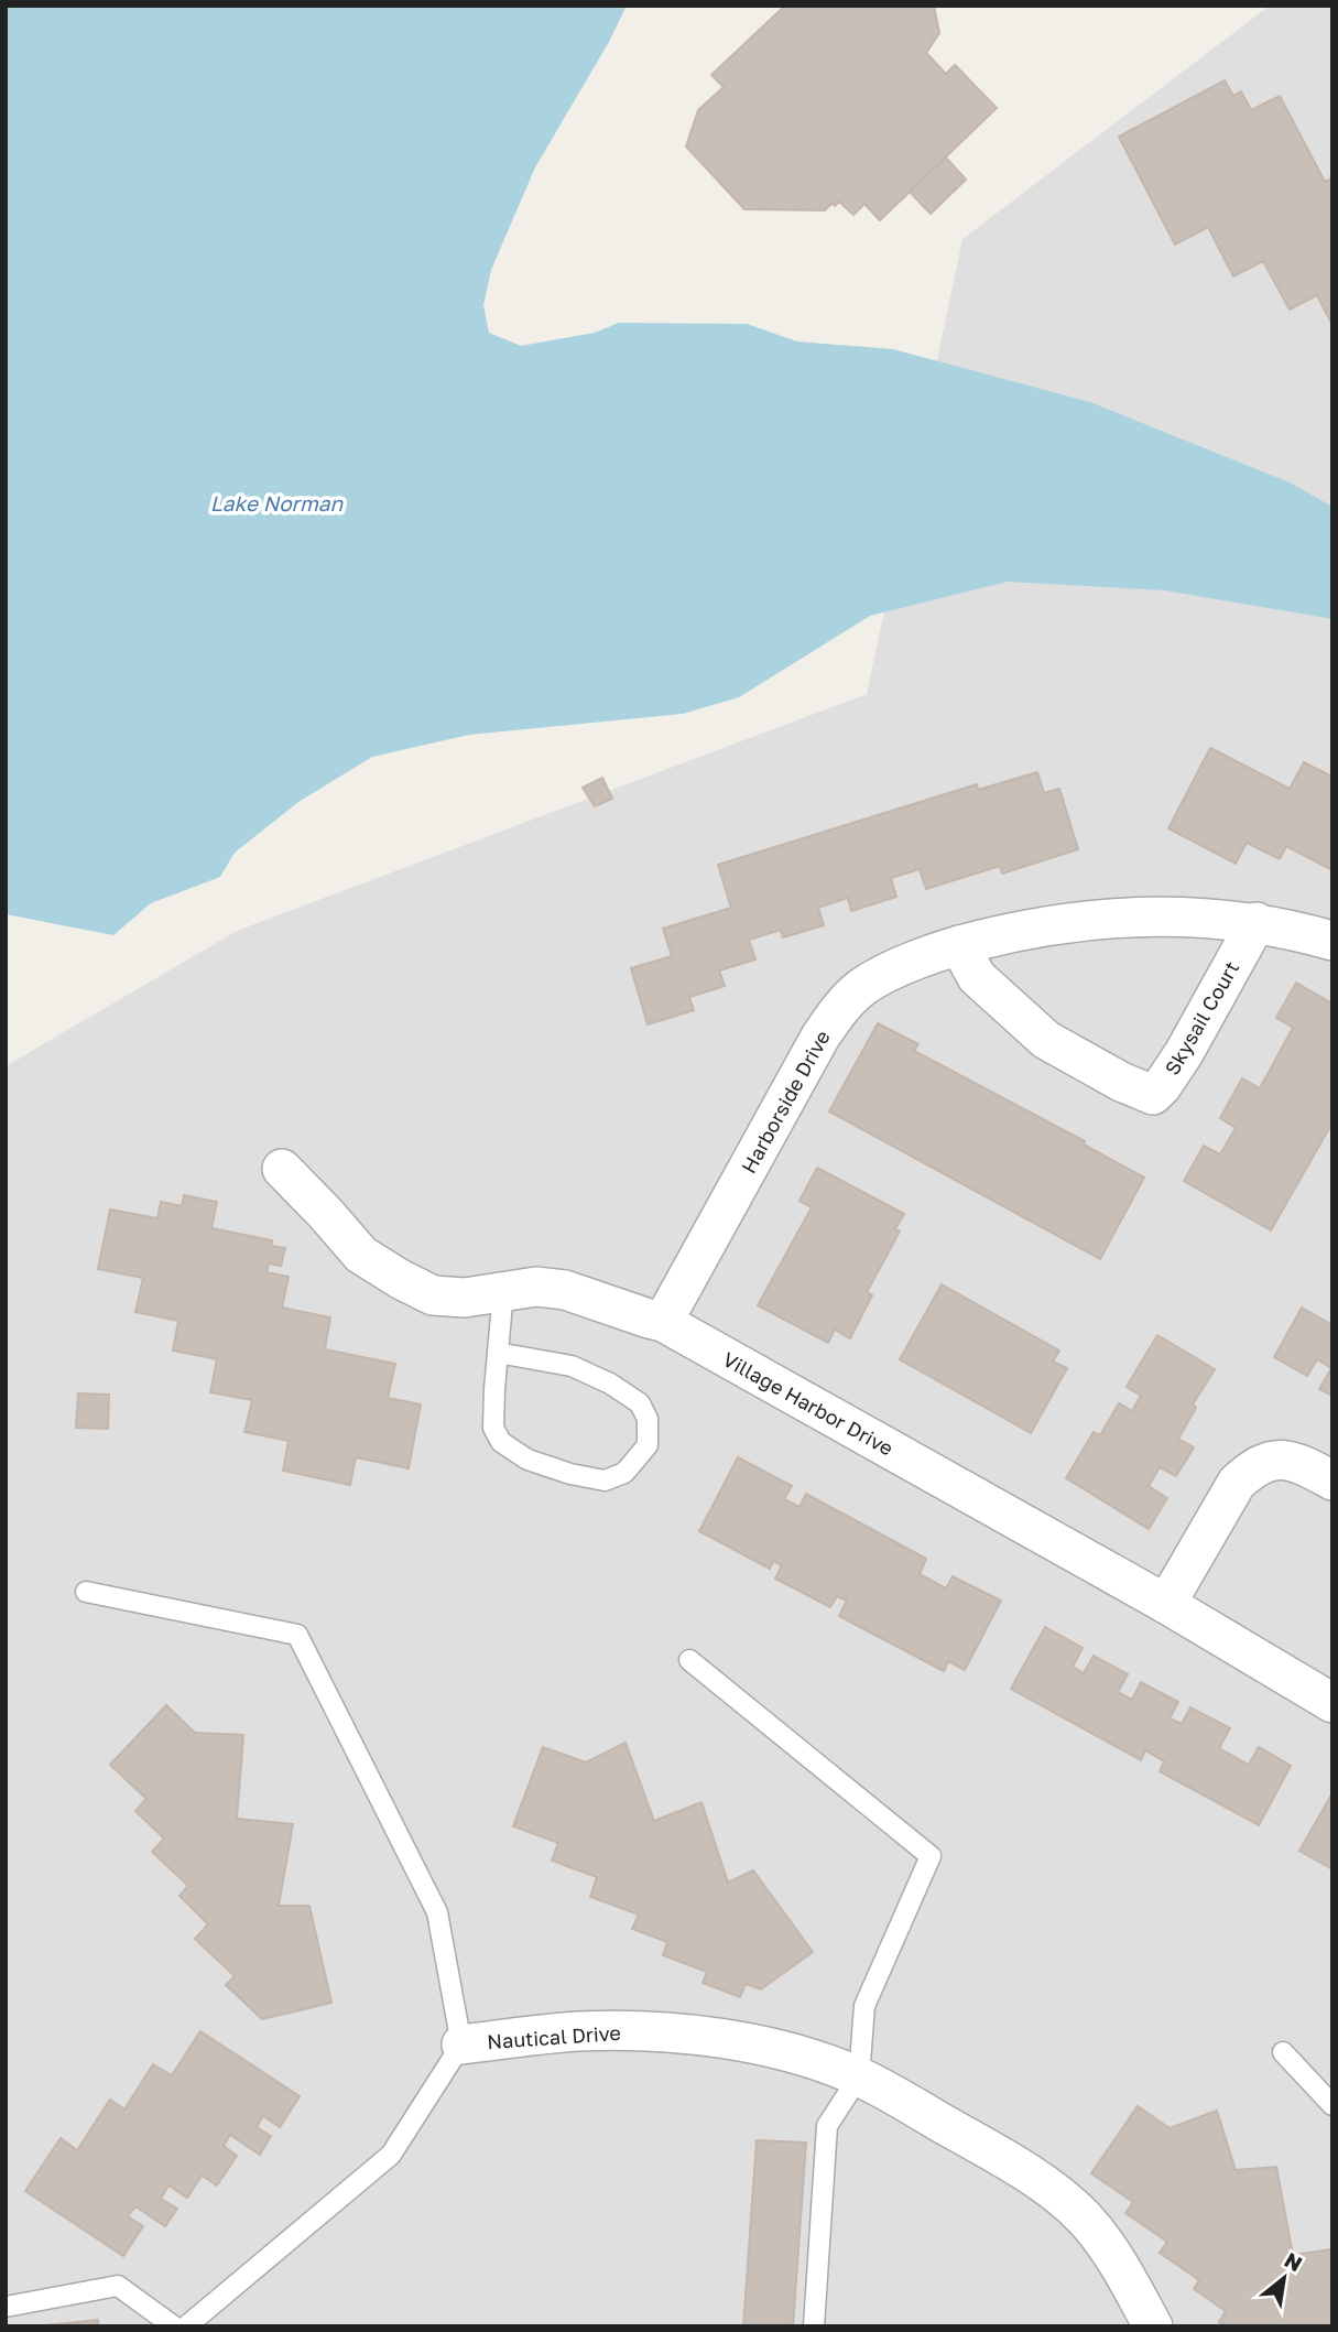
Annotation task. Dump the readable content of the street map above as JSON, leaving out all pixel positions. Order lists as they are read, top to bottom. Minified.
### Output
{"streets":{"street":["Skysail Court","Harborside Drive","Village Harbor Drive","Nautical Drive"]},"crossings":[["Skysail Court","Harborside Drive"],["Harborside Drive","Village Harbor Drive"]],"water":["Lake Norman"],"north":"top right"}
